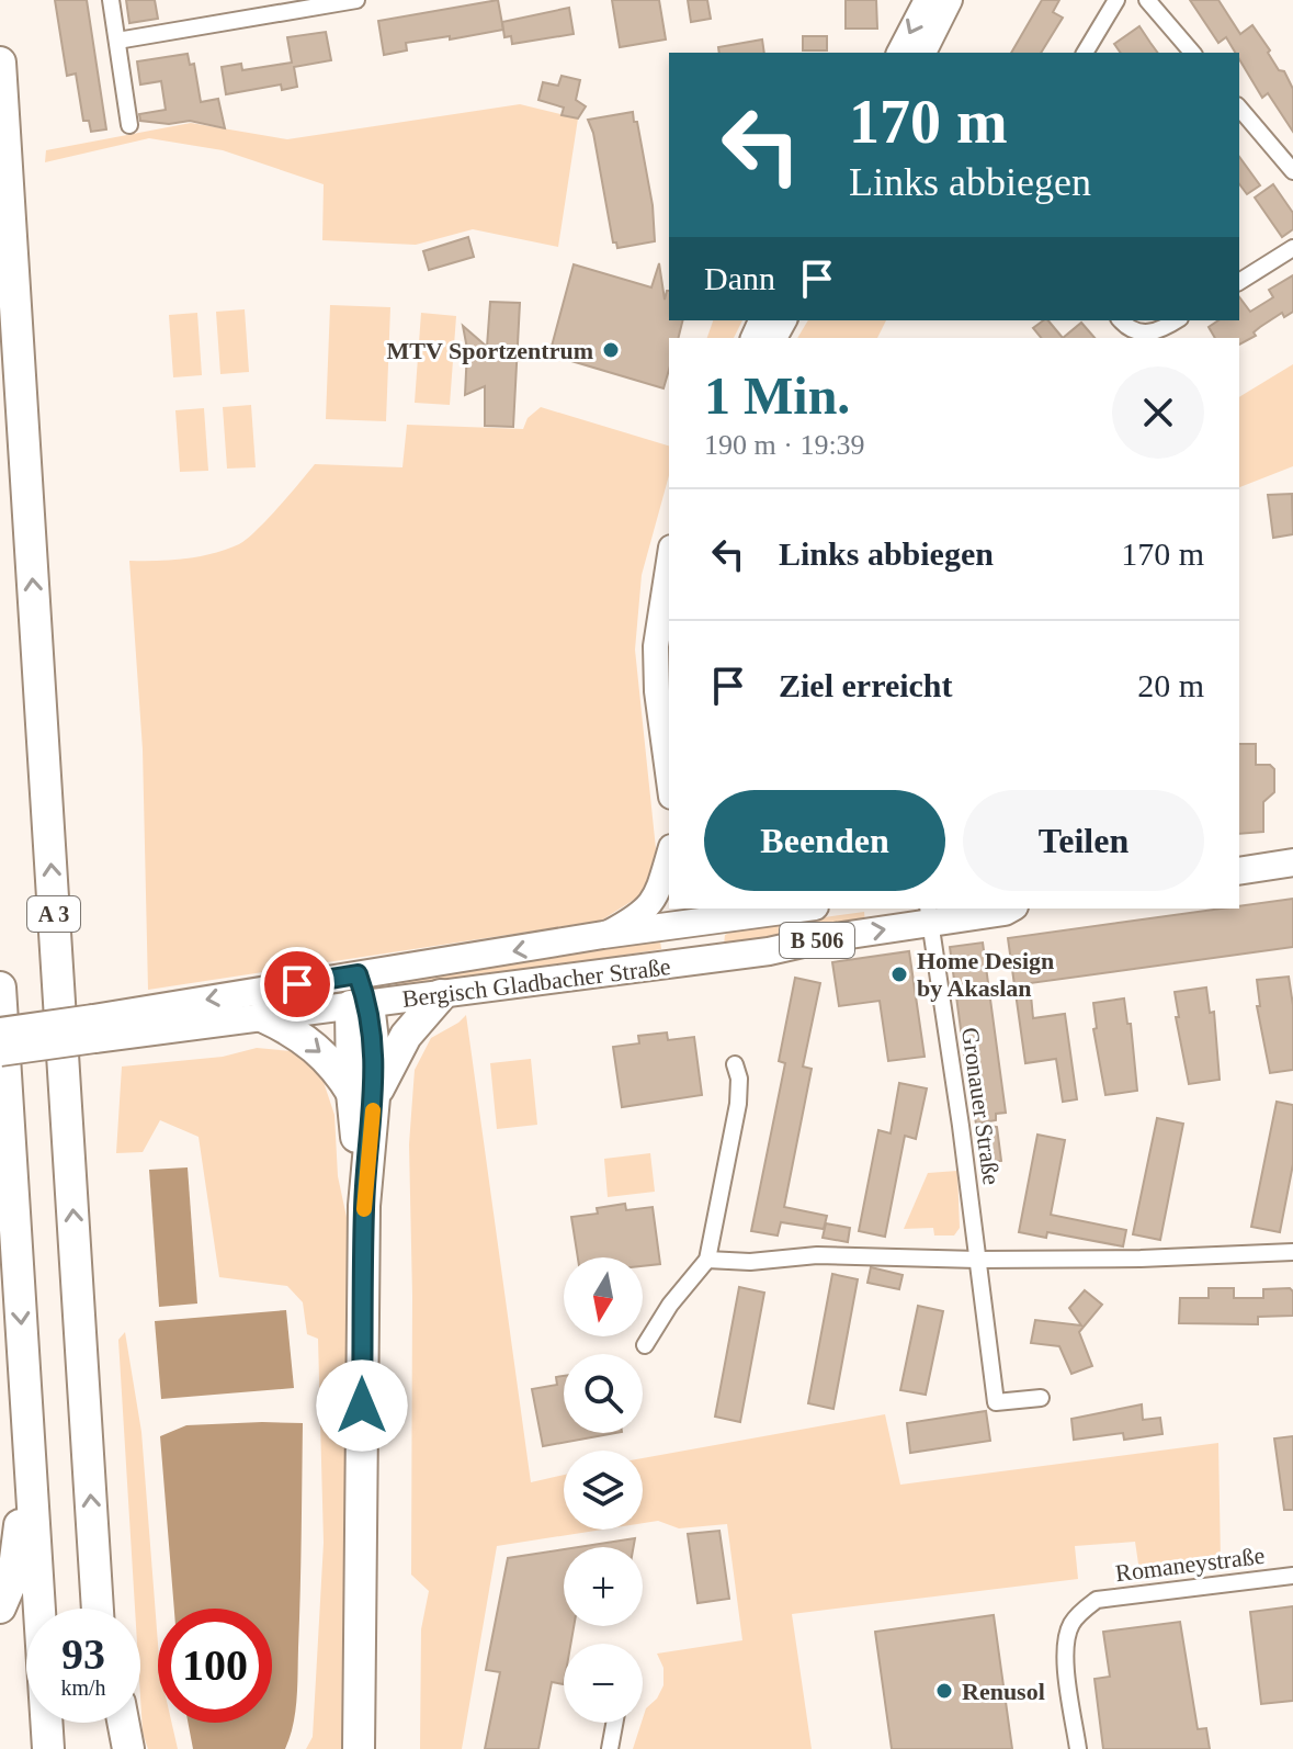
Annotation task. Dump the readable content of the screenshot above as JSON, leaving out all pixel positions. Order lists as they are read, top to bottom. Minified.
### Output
{"streets":{"highway":["A 3"],"main road":["B 506","Bergisch Gladbacher Straße"],"street":["Gronauer Straße","Romaneystraße"]},"crossings":[["Bergisch Gladbacher Straße","Gronauer Straße"]],"places":["MTV Sportzentrum","Home Design by Akaslan","Renusol"],"north":"bottom","page":{"turn":["170 m","Links abbiegen"],"then":"Dann","heading":["1 Min.","190 m · 19:39"],"list":[{"name":"Links abbiegen","value":"170 m"},{"name":"Ziel erreicht","value":"20 m"}],"buttons":["Beenden","Teilen"],"map_buttons":["+","−"],"speed":"93 km/h","limit":"100"}}
